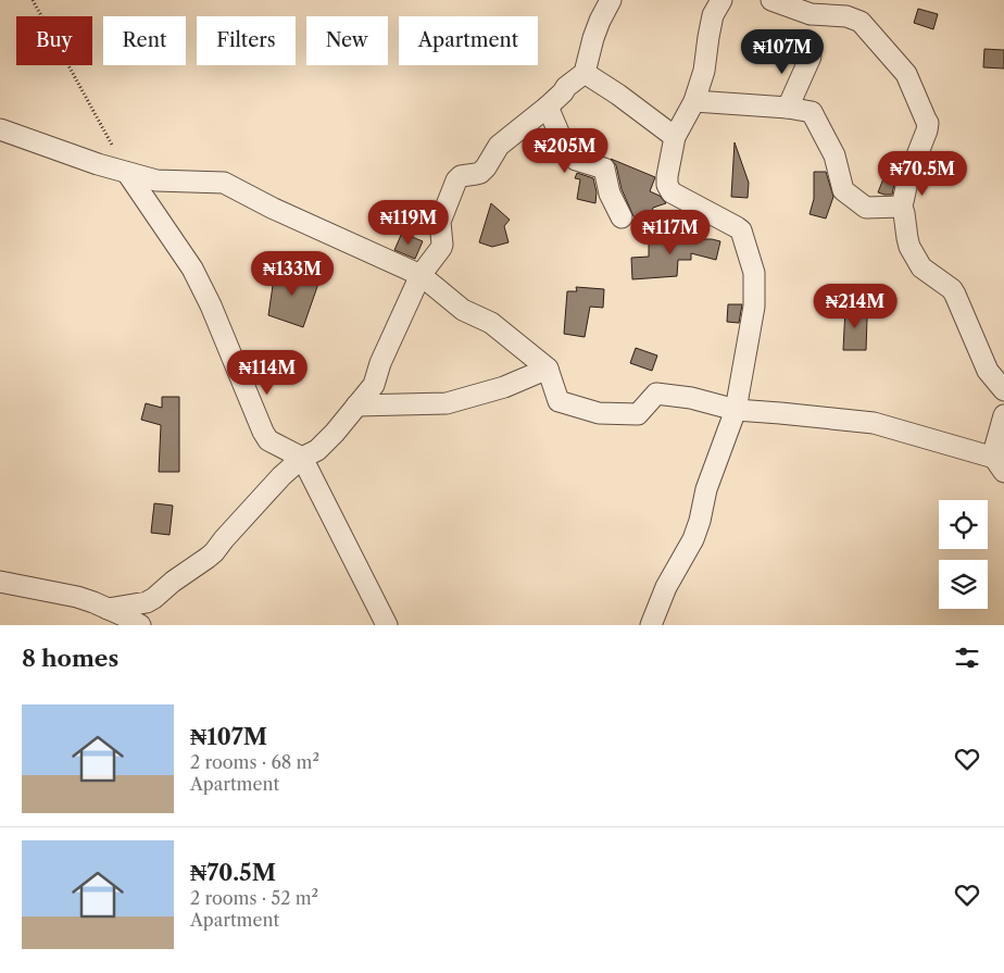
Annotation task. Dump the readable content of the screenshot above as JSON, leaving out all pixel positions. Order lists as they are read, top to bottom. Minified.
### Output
{"page":{"chip":["Buy","Rent","Filters","New","Apartment"],"price":["₦107M","₦205M","₦70.5M","₦119M","₦117M","₦133M","₦214M","₦114M"],"heading":"8 homes","list":[{"name":"₦107M","note":"2 rooms · 68 m² · Apartment"},{"name":"₦70.5M","note":"2 rooms · 52 m² · Apartment"}]}}
